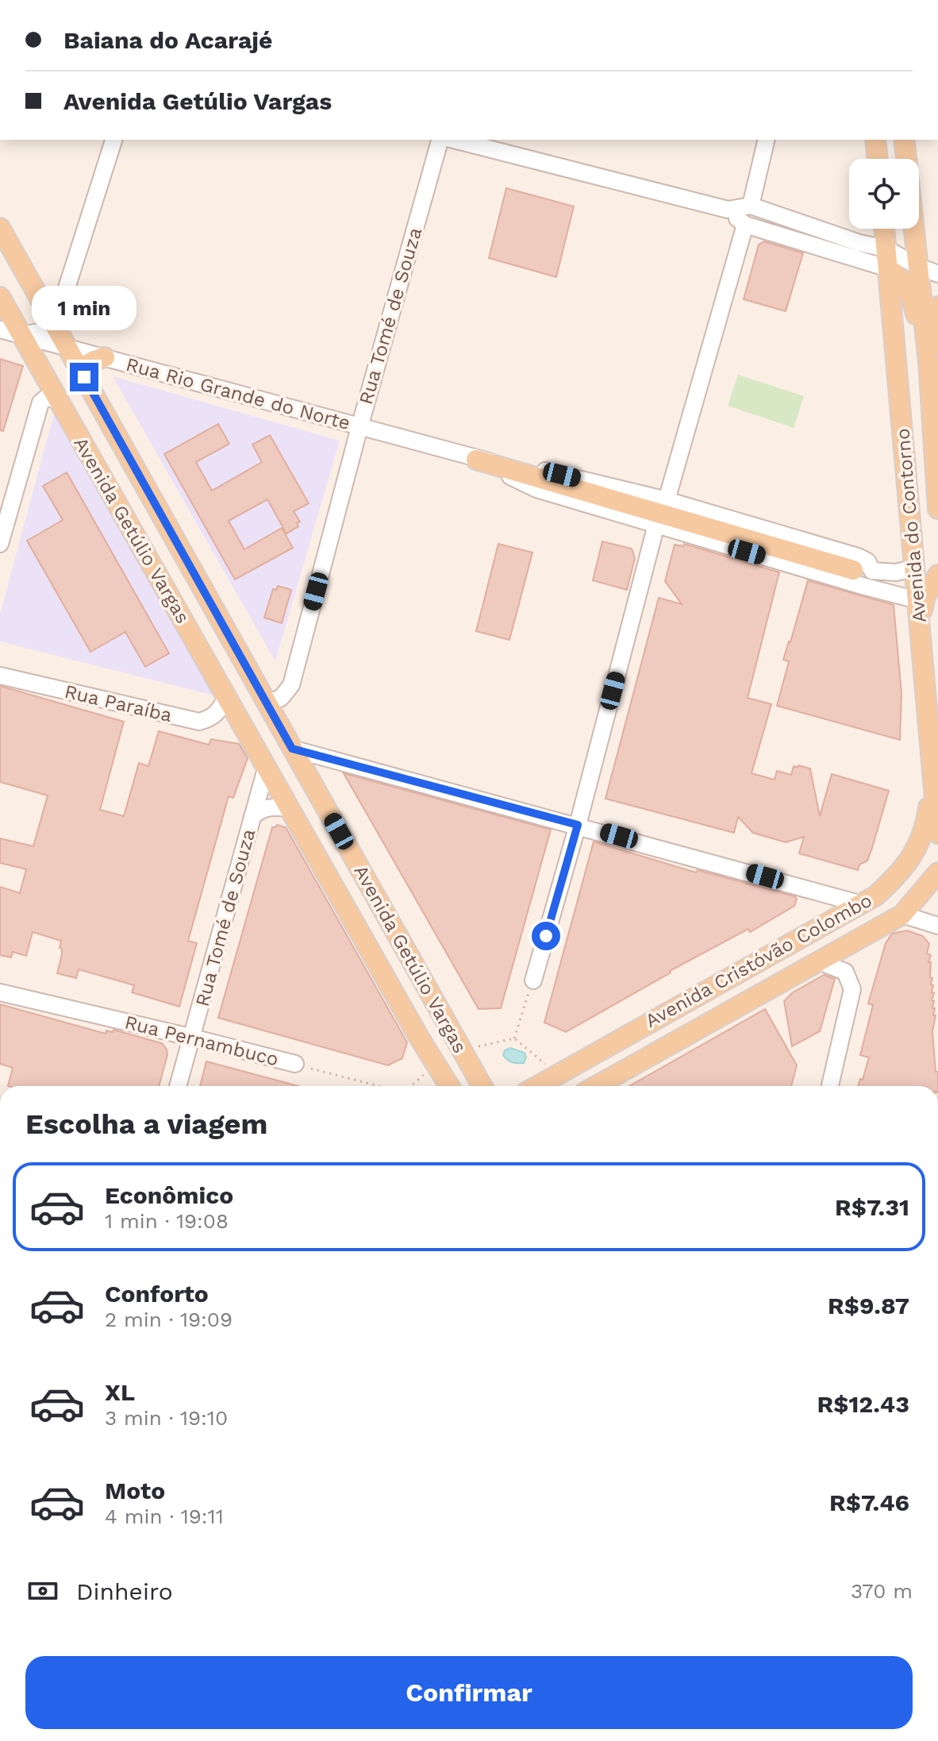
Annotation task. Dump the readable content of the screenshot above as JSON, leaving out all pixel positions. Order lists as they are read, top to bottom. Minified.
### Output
{"streets":{"main road":["Avenida do Contorno","Avenida Getúlio Vargas","Avenida Cristóvão Colombo"],"street":["Rua Tomé de Souza","Rua Rio Grande do Norte","Rua Paraíba","Rua Pernambuco"]},"crossings":[["Rua Tomé de Souza","Rua Rio Grande do Norte"],["Rua Tomé de Souza","Avenida Getúlio Vargas"],["Rua Tomé de Souza","Rua Pernambuco"],["Rua Rio Grande do Norte","Avenida do Contorno"],["Rua Rio Grande do Norte","Avenida Getúlio Vargas"],["Avenida do Contorno","Avenida Cristóvão Colombo"],["Avenida Getúlio Vargas","Rua Paraíba"]],"page":{"banner":["Baiana do Acarajé","Avenida Getúlio Vargas"],"bubble":"1 min","heading":"Escolha a viagem","list":[{"name":"Econômico","note":"1 min · 19:08","value":"R$7.31"},{"name":"Conforto","note":"2 min · 19:09","value":"R$9.87"},{"name":"XL","note":"3 min · 19:10","value":"R$12.43"},{"name":"Moto","note":"4 min · 19:11","value":"R$7.46"}],"pay":["Dinheiro","370 m"],"buttons":"Confirmar"}}
